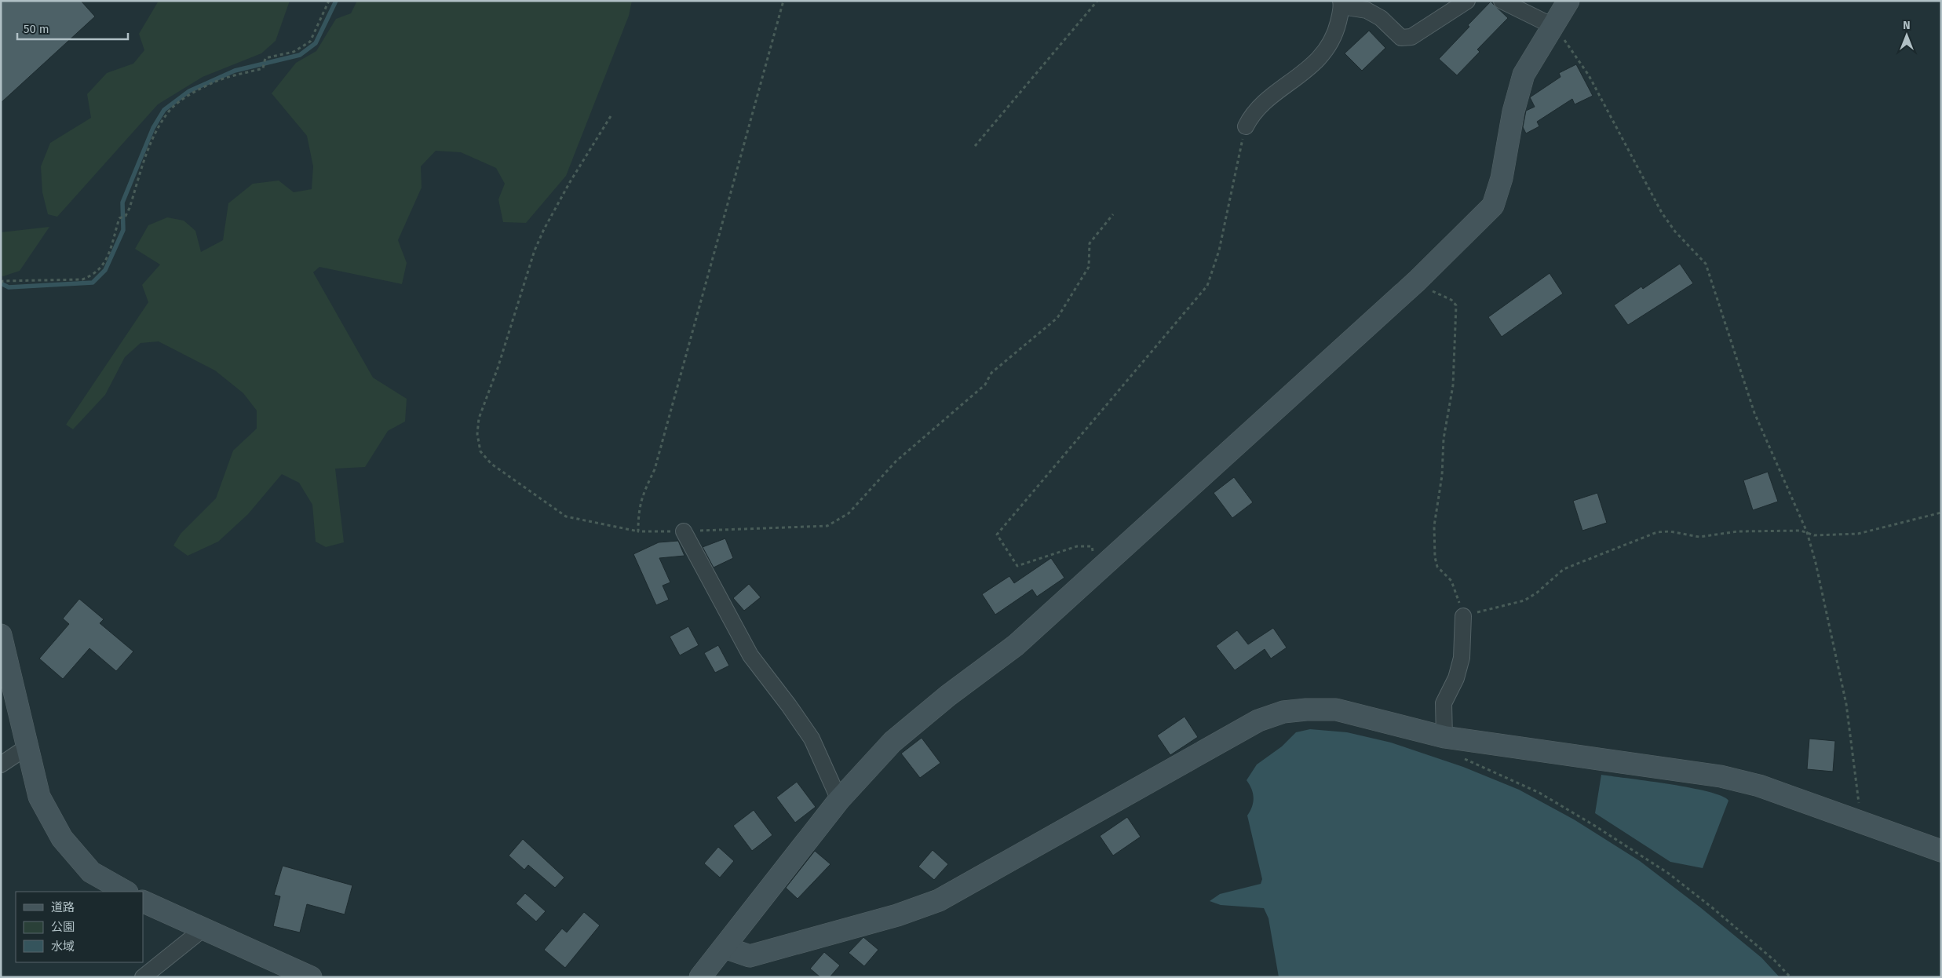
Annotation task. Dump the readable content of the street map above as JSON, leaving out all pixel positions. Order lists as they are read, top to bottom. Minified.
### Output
{"legend":["道路","公園","水域"],"scale_bar":"50 m","north":"top"}
